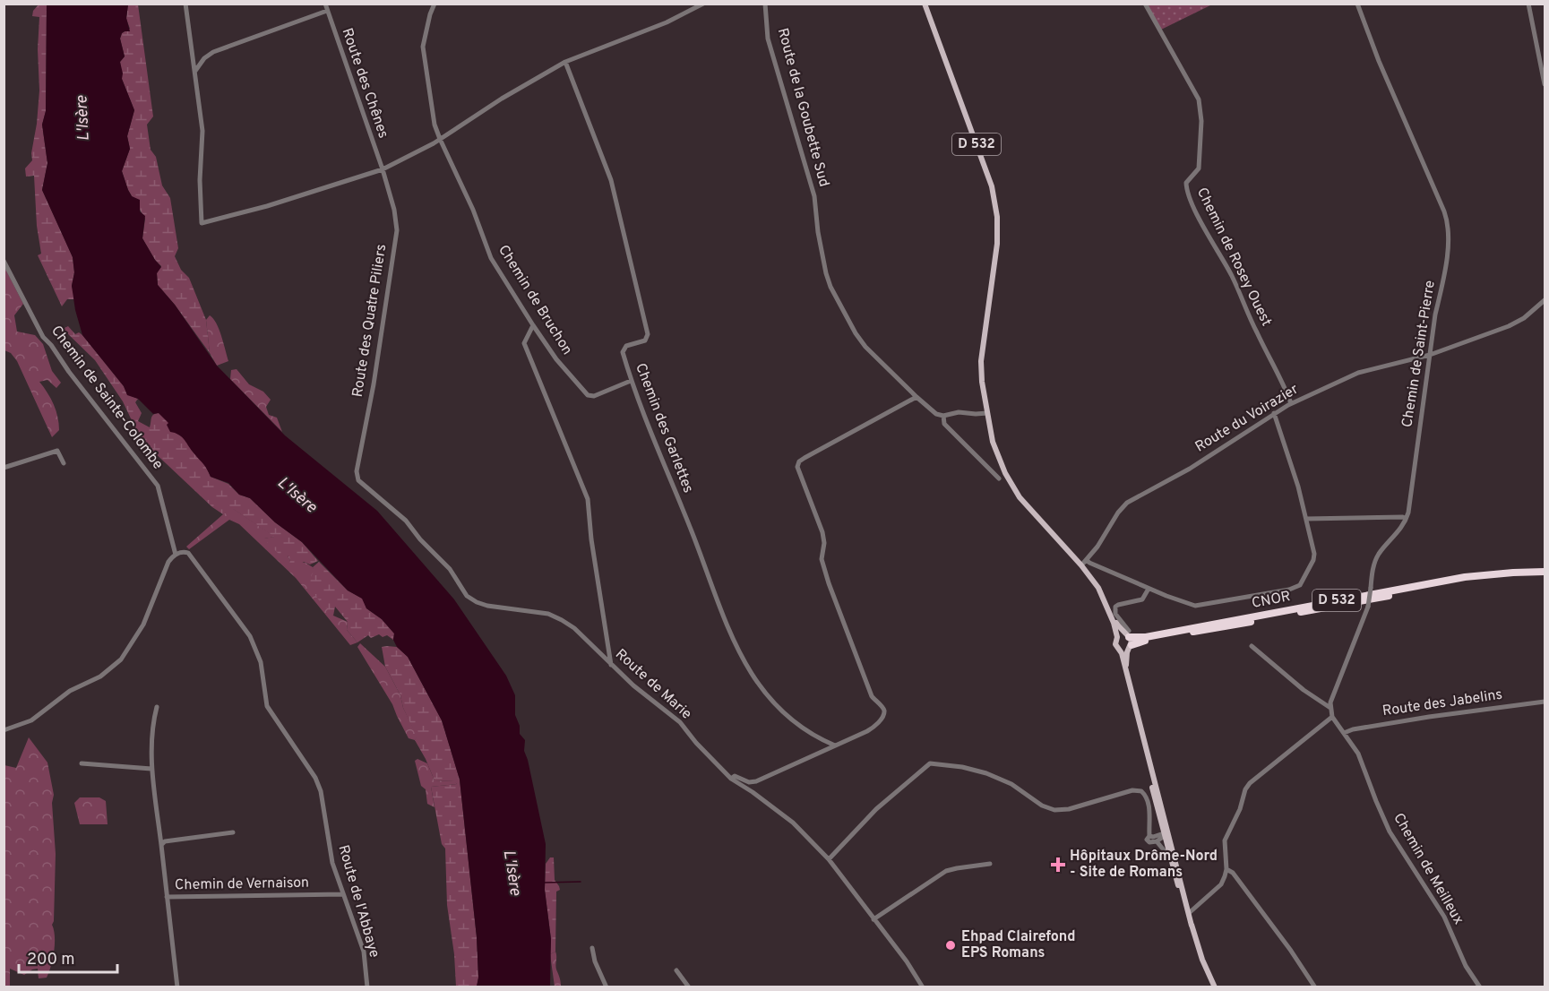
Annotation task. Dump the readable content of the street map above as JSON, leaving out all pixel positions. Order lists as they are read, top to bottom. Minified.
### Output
{"streets":{"highway":["D 532","CNOR"],"street":["Route des Chênes","Route de la Goubette Sud","Chemin de Rosey Ouest","Chemin de Bruchon","Route des Quatre Piliers","Chemin de Saint-Pierre","Chemin de Sainte-Colombe","Route du Voirazier","Chemin des Garlettes","Route de Marie","Route des Jabelins","Chemin de Meilleux","Chemin de Vernaison","Route de l'Abbaye"]},"crossings":[["Route des Chênes","Route des Quatre Piliers"],["D 532","Route du Voirazier"],["D 532","CNOR"],["Chemin de Rosey Ouest","Route du Voirazier"],["Chemin de Bruchon","Chemin des Garlettes"],["Route des Quatre Piliers","Route de Marie"],["Chemin de Saint-Pierre","Route du Voirazier"],["Chemin de Saint-Pierre","Chemin de Meilleux"],["Chemin de Sainte-Colombe","Route de l'Abbaye"],["Route des Jabelins","Chemin de Meilleux"],["Chemin de Vernaison","Route de l'Abbaye"]],"water":["L'Isère"],"places":{"health":["Hôpitaux Drôme-Nord - Site de Romans"],"other":["Ehpad Clairefond EPS Romans"]},"scale_bar":"200 m"}
